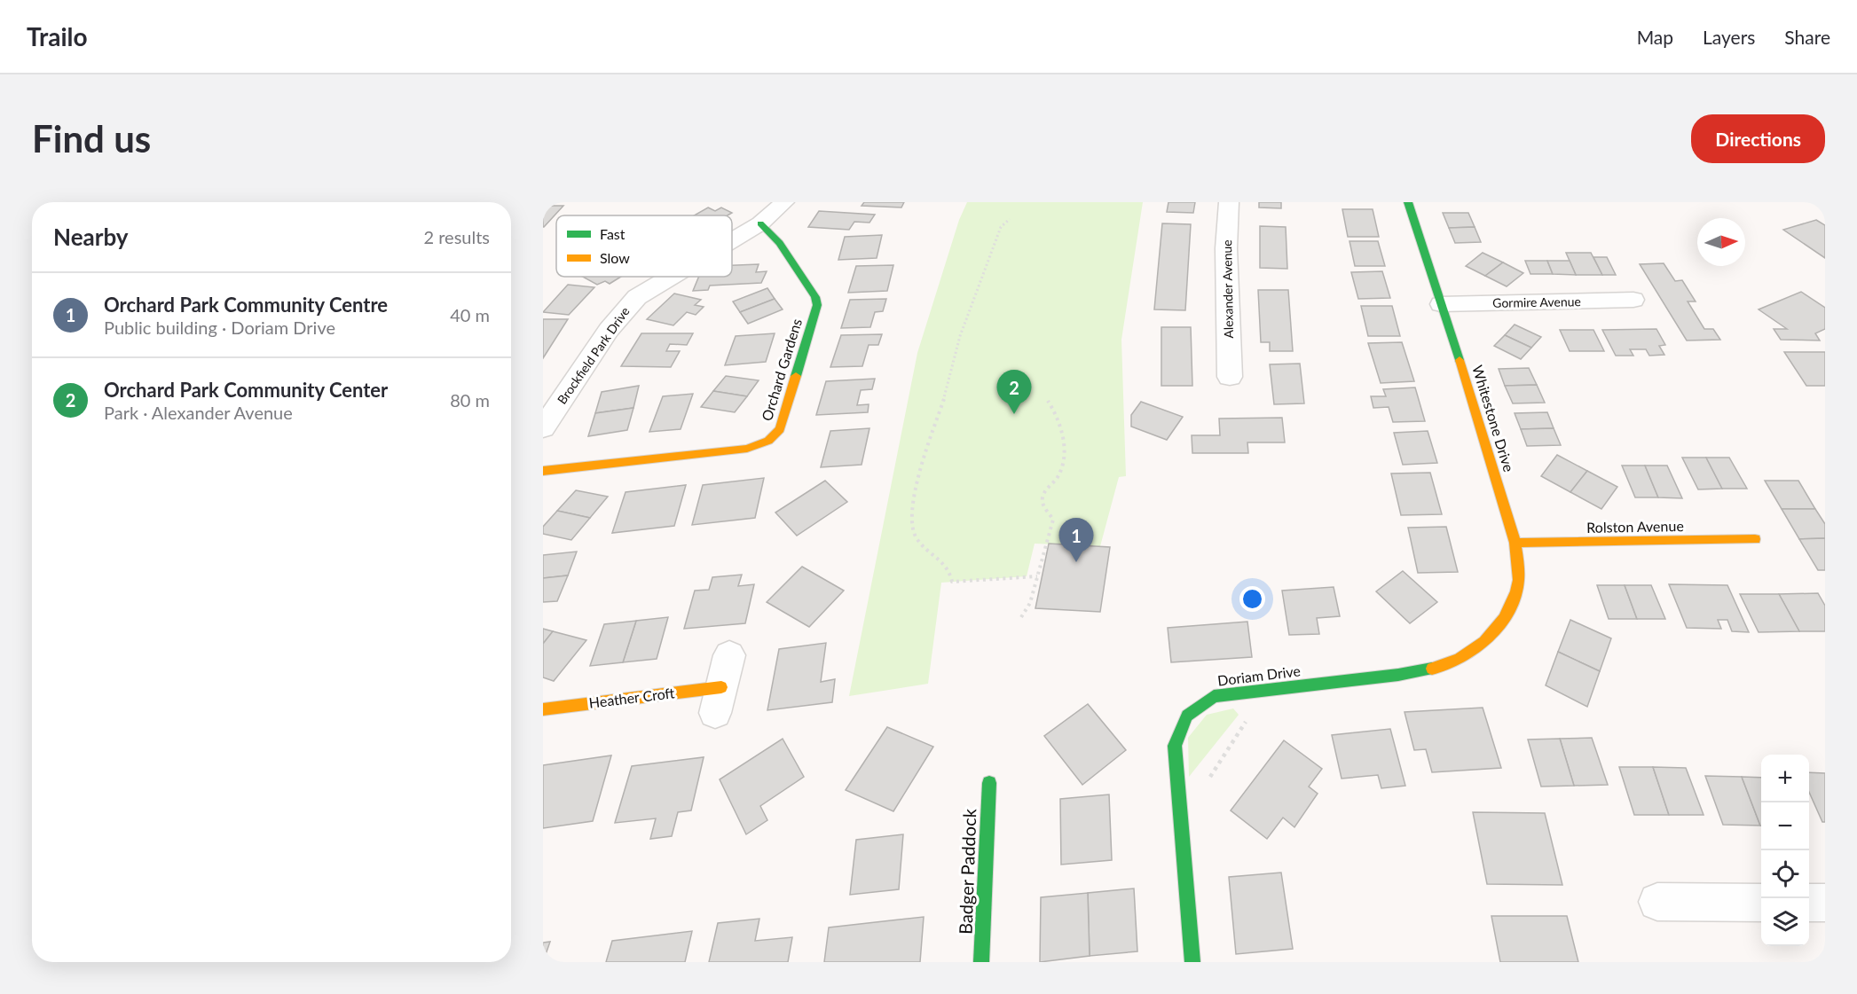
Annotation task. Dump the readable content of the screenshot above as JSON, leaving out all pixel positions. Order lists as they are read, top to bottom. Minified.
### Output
{"streets":{"street":["Alexander Avenue","Gormire Avenue","Brockfield Park Drive","Orchard Gardens","Whitestone Drive","Rolston Avenue","Doriam Drive","Heather Croft","Badger Paddock"]},"crossings":[["Gormire Avenue","Whitestone Drive"],["Brockfield Park Drive","Orchard Gardens"],["Whitestone Drive","Rolston Avenue"],["Whitestone Drive","Doriam Drive"]],"legend":["Fast","Slow"],"north":"right","page":{"header":"Trailo","nav":["Map","Layers","Share"],"buttons":"Directions","title":"Find us","heading":["Nearby","2 results"],"list":[{"mark":"1","name":"Orchard Park Community Centre","note":"Public building · Doriam Drive","value":"40 m"},{"mark":"2","name":"Orchard Park Community Center","note":"Park · Alexander Avenue","value":"80 m"}],"pins":["2","1"],"map_buttons":["+","−"]}}
